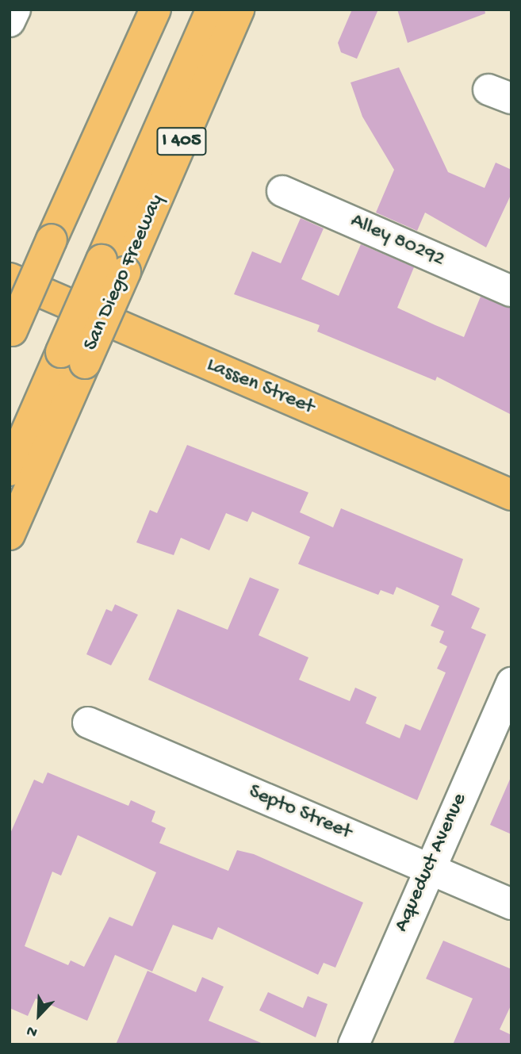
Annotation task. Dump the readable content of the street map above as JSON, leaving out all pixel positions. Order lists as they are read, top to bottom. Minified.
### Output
{"streets":{"main road":["I 405","San Diego Freeway","Lassen Street"],"street":["Alley 80292","Septo Street","Aqueduct Avenue"]},"crossings":[["Septo Street","Aqueduct Avenue"]],"north":"bottom left"}
